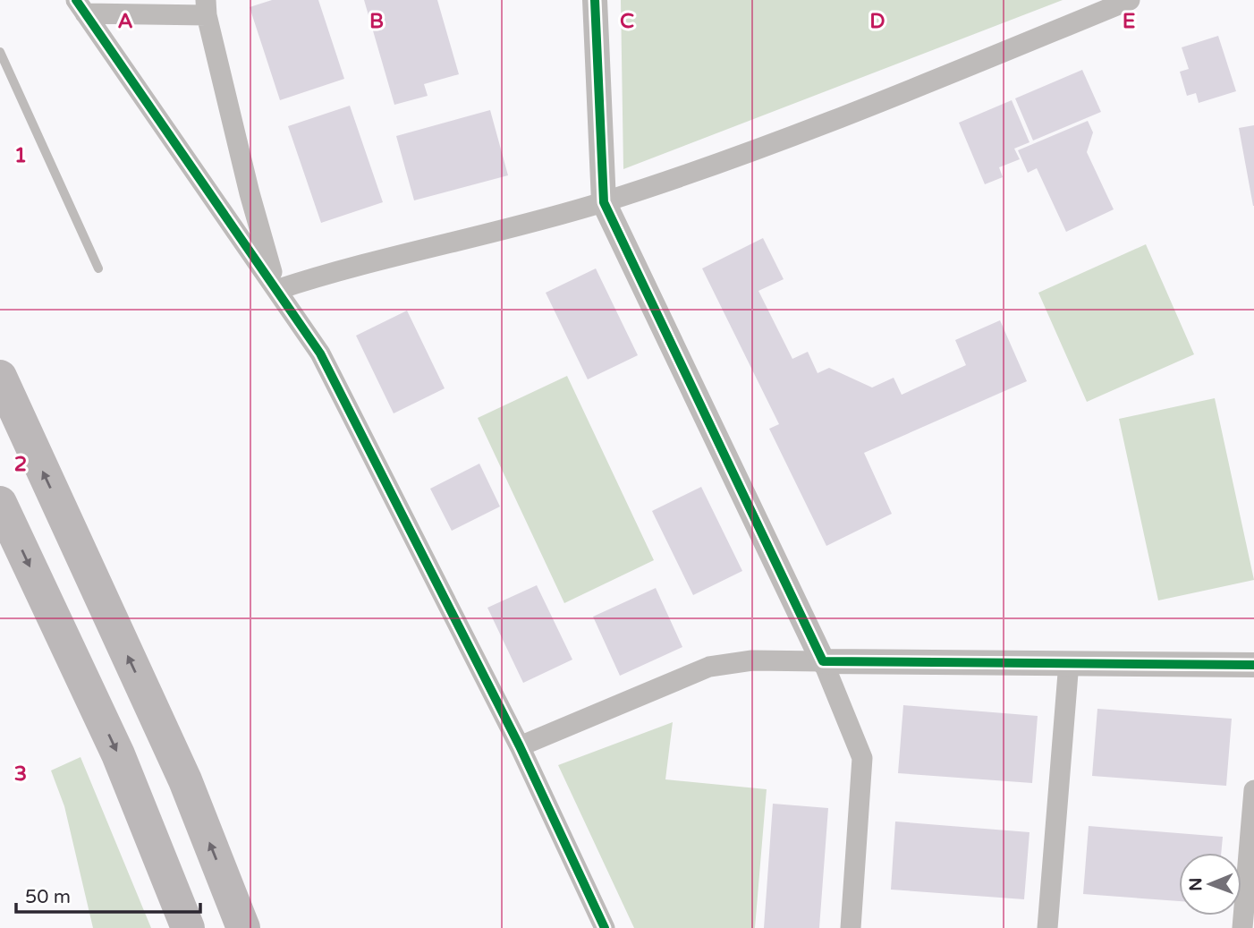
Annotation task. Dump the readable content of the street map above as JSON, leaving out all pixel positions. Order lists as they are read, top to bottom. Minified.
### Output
{"scale_bar":"50 m","north":"left","grid":{"columns":["A","B","C","D","E"],"rows":["1","2","3"]}}
